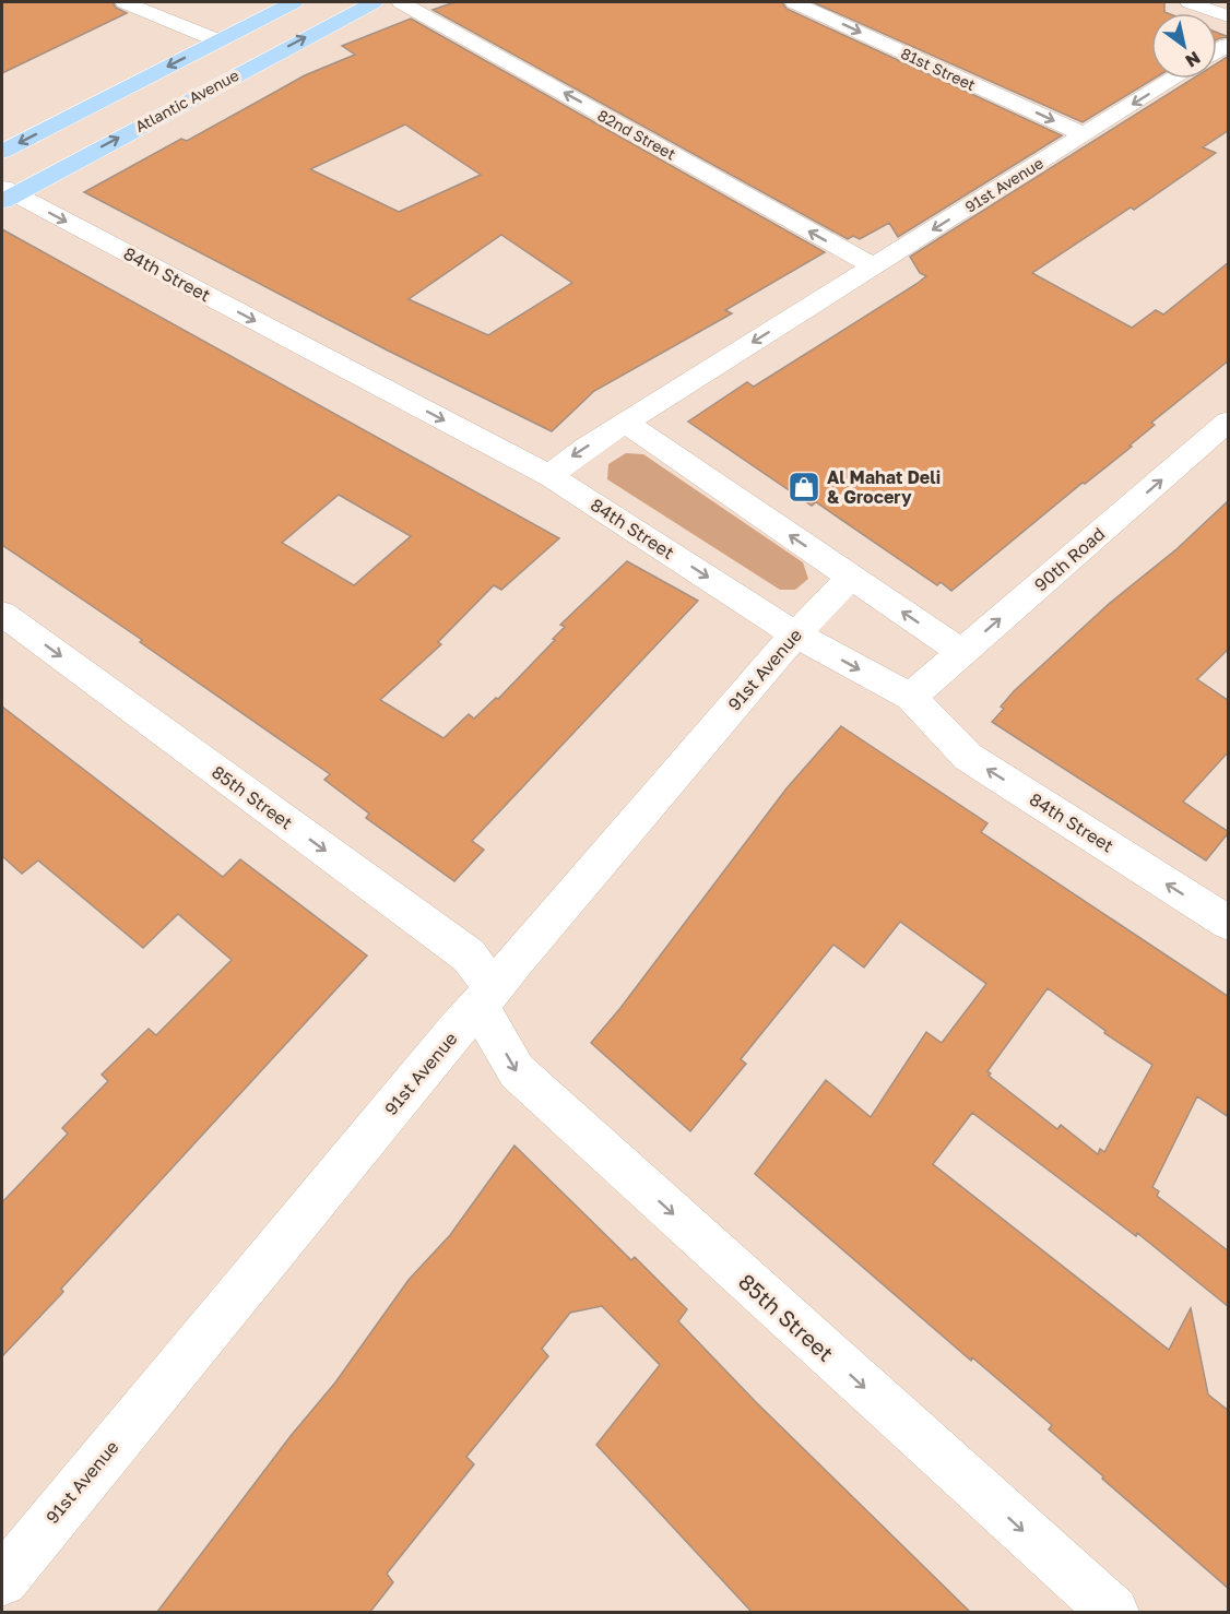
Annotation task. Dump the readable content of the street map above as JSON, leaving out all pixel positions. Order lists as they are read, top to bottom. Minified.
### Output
{"streets":{"main road":["Atlantic Avenue"],"street":["81st Street","82nd Street","91st Avenue","84th Street","90th Road","85th Street"]},"crossings":[["81st Street","91st Avenue"],["Atlantic Avenue","84th Street"],["82nd Street","91st Avenue"],["91st Avenue","84th Street"],["91st Avenue","85th Street"],["84th Street","90th Road"]],"one_way":["81st Street","82nd Street","91st Avenue","90th Road","85th Street"],"places":{"shop":["Al Mahat Deli & Grocery"]},"north":"bottom right"}
